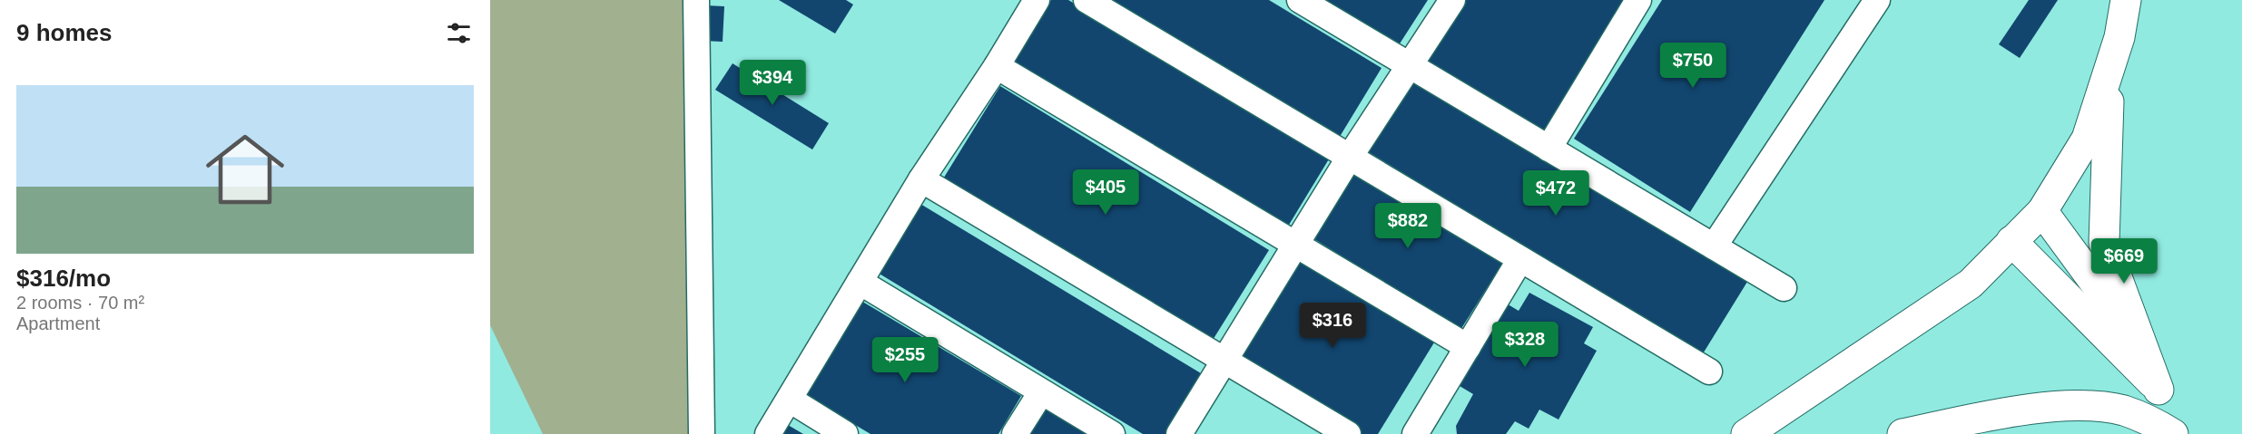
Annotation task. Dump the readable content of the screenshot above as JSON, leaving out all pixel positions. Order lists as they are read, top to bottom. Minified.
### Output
{"page":{"heading":"9 homes","price":["$750","$394","$405","$472","$882","$669","$316","$328","$255"],"list":[{"name":"$316/mo","note":"2 rooms · 70 m² · Apartment"}]}}
